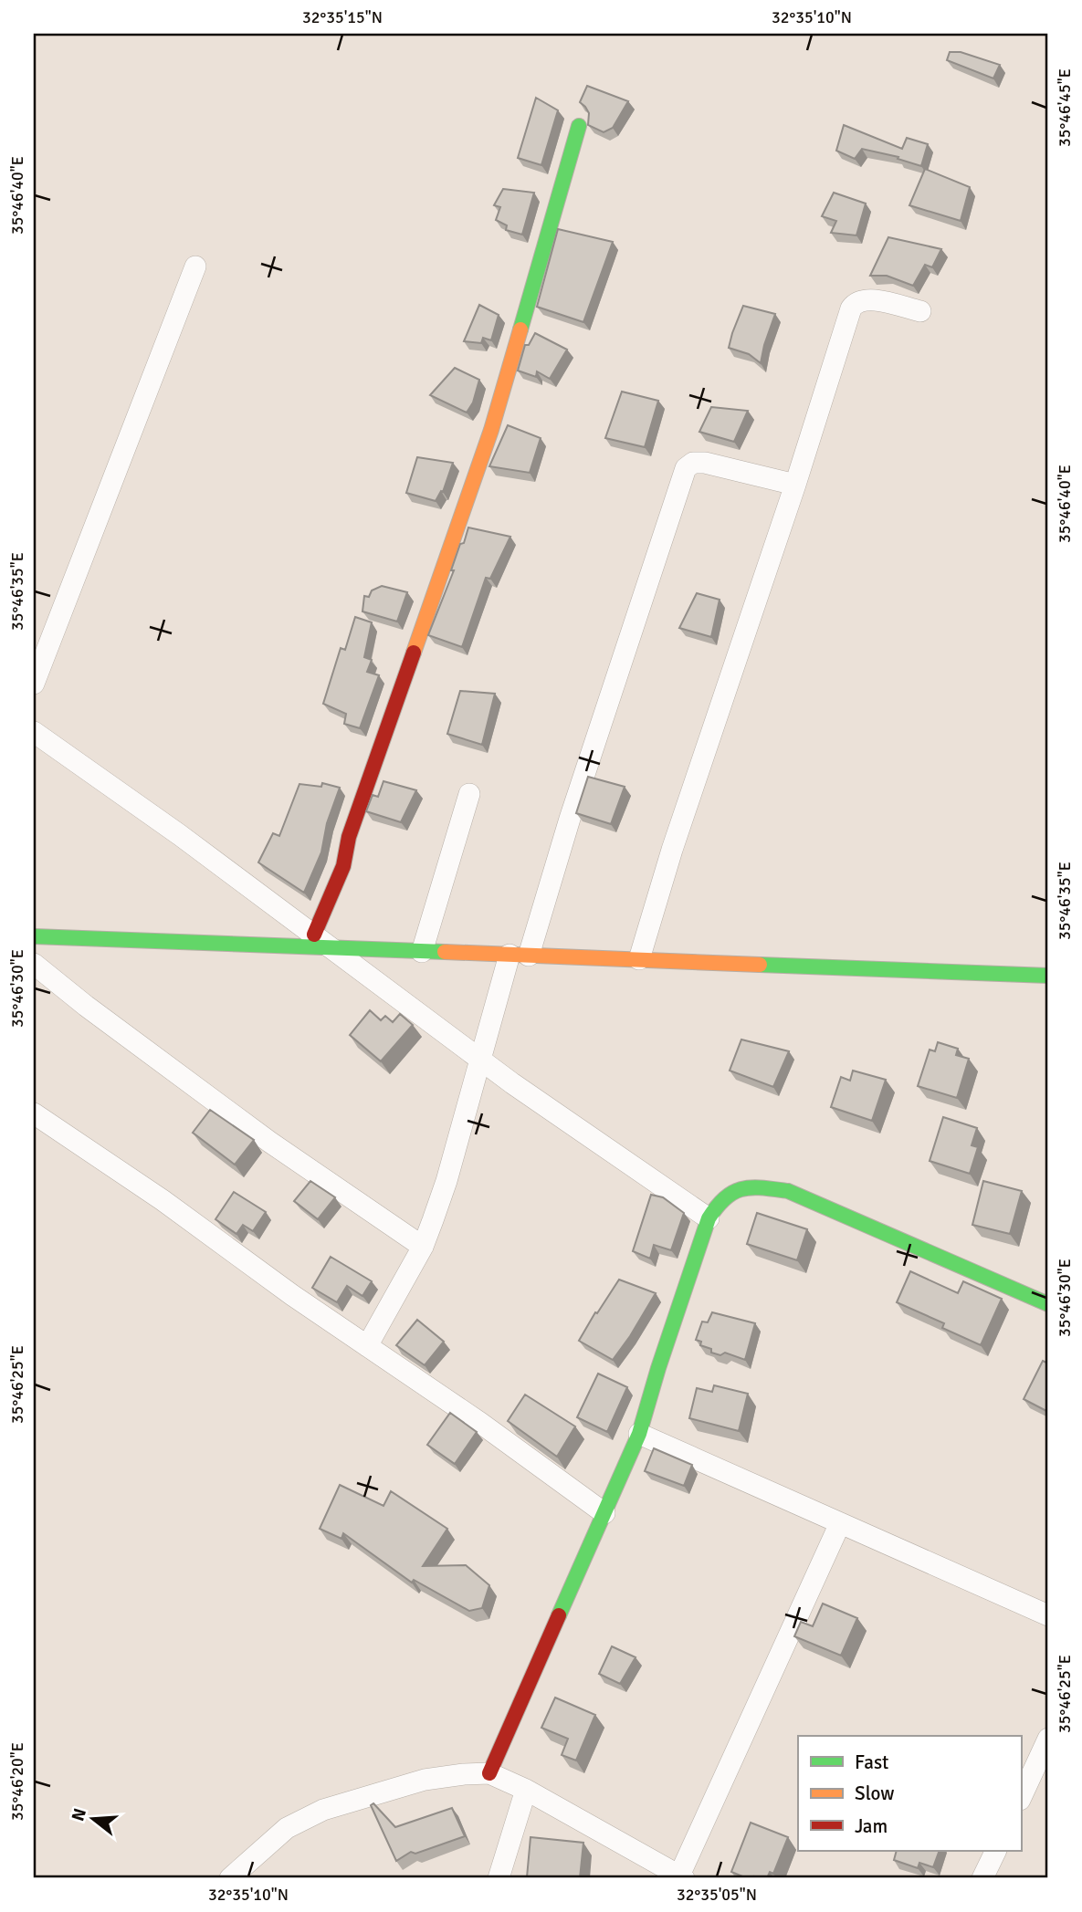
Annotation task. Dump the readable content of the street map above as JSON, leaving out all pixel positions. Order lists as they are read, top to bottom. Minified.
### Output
{"legend":["Fast","Slow","Jam"],"north":"left","coordinates":["32°35'15\"N","32°35'10\"N","35°46'45\"E","35°46'40\"E","35°46'35\"E","35°46'30\"E","35°46'25\"E","35°46'20\"E","32°35'05\"N"]}
